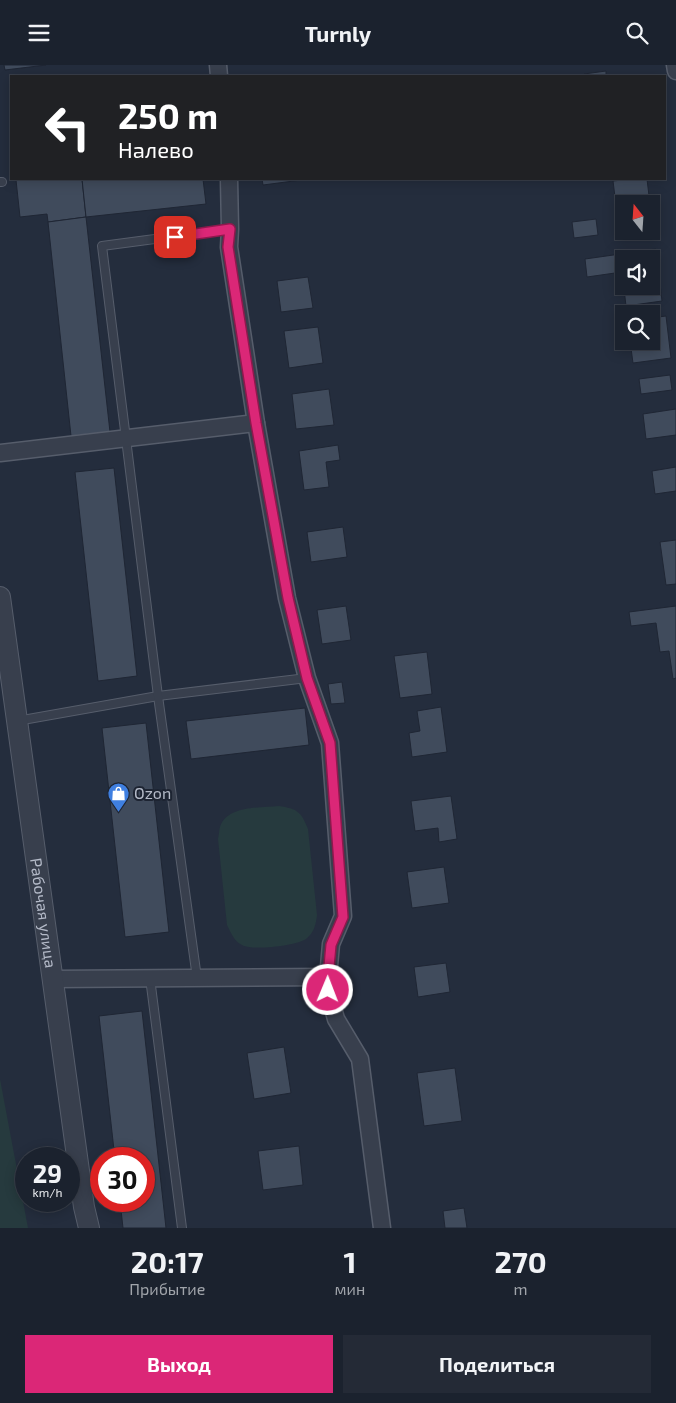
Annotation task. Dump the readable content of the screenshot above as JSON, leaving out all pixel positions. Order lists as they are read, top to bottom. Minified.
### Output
{"streets":{"street":["Рабочая улица"]},"places":{"shop":["Ozon"]},"north":"top","page":{"header":"Turnly","turn":["250 m","Налево"],"speed":"29 km/h","limit":"30","eta":["20:17","Прибытие","1","мин","270","m"],"buttons":["Выход","Поделиться"]}}
